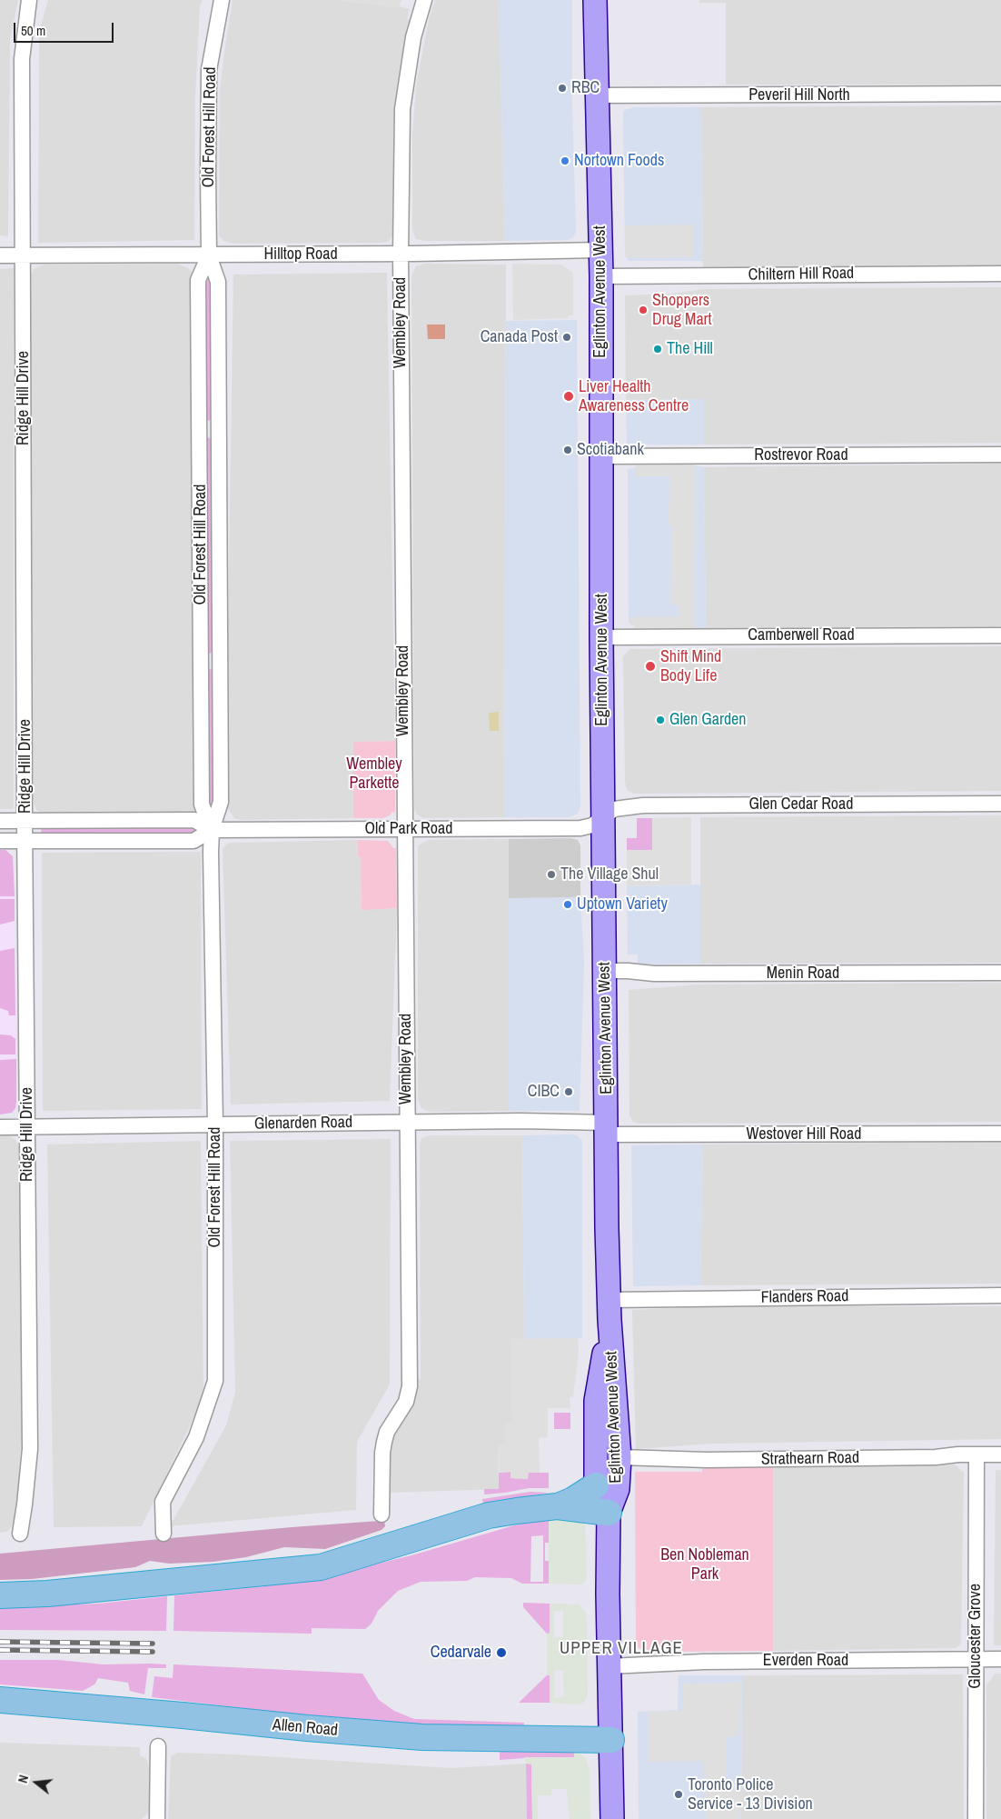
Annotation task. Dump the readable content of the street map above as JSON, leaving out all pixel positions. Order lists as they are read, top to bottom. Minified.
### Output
{"streets":{"highway":["Allen Road"],"main road":["Eglinton Avenue West"],"street":["Peveril Hill North","Old Forest Hill Road","Hilltop Road","Chiltern Hill Road","Wembley Road","Ridge Hill Drive","Rostrevor Road","Camberwell Road","Glen Cedar Road","Old Park Road","Menin Road","Glenarden Road","Westover Hill Road","Flanders Road","Strathearn Road","Gloucester Grove","Everden Road"]},"crossings":[["Peveril Hill North","Eglinton Avenue West"],["Old Forest Hill Road","Hilltop Road"],["Old Forest Hill Road","Old Park Road"],["Old Forest Hill Road","Glenarden Road"],["Hilltop Road","Eglinton Avenue West"],["Hilltop Road","Wembley Road"],["Hilltop Road","Ridge Hill Drive"],["Chiltern Hill Road","Eglinton Avenue West"],["Eglinton Avenue West","Rostrevor Road"],["Eglinton Avenue West","Camberwell Road"],["Eglinton Avenue West","Glen Cedar Road"],["Eglinton Avenue West","Old Park Road"],["Eglinton Avenue West","Menin Road"],["Eglinton Avenue West","Glenarden Road"],["Eglinton Avenue West","Westover Hill Road"],["Eglinton Avenue West","Flanders Road"],["Eglinton Avenue West","Strathearn Road"],["Eglinton Avenue West","Everden Road"],["Eglinton Avenue West","Allen Road"],["Wembley Road","Old Park Road"],["Wembley Road","Glenarden Road"],["Ridge Hill Drive","Old Park Road"],["Ridge Hill Drive","Glenarden Road"],["Glen Cedar Road","Old Park Road"],["Glenarden Road","Westover Hill Road"],["Strathearn Road","Gloucester Grove"],["Gloucester Grove","Everden Road"]],"districts":["UPPER VILLAGE"],"parks":["Wembley Parkette","Ben Nobleman Park"],"places":["RBC","Nortown Foods","Shoppers Drug Mart","Canada Post","The Hill","Liver Health Awareness Centre","Scotiabank","Shift Mind Body Life","Glen Garden","The Village Shul","Uptown Variety","CIBC","Cedarvale","Toronto Police Service - 13 Division"],"scale_bar":"50 m","north":"left"}
